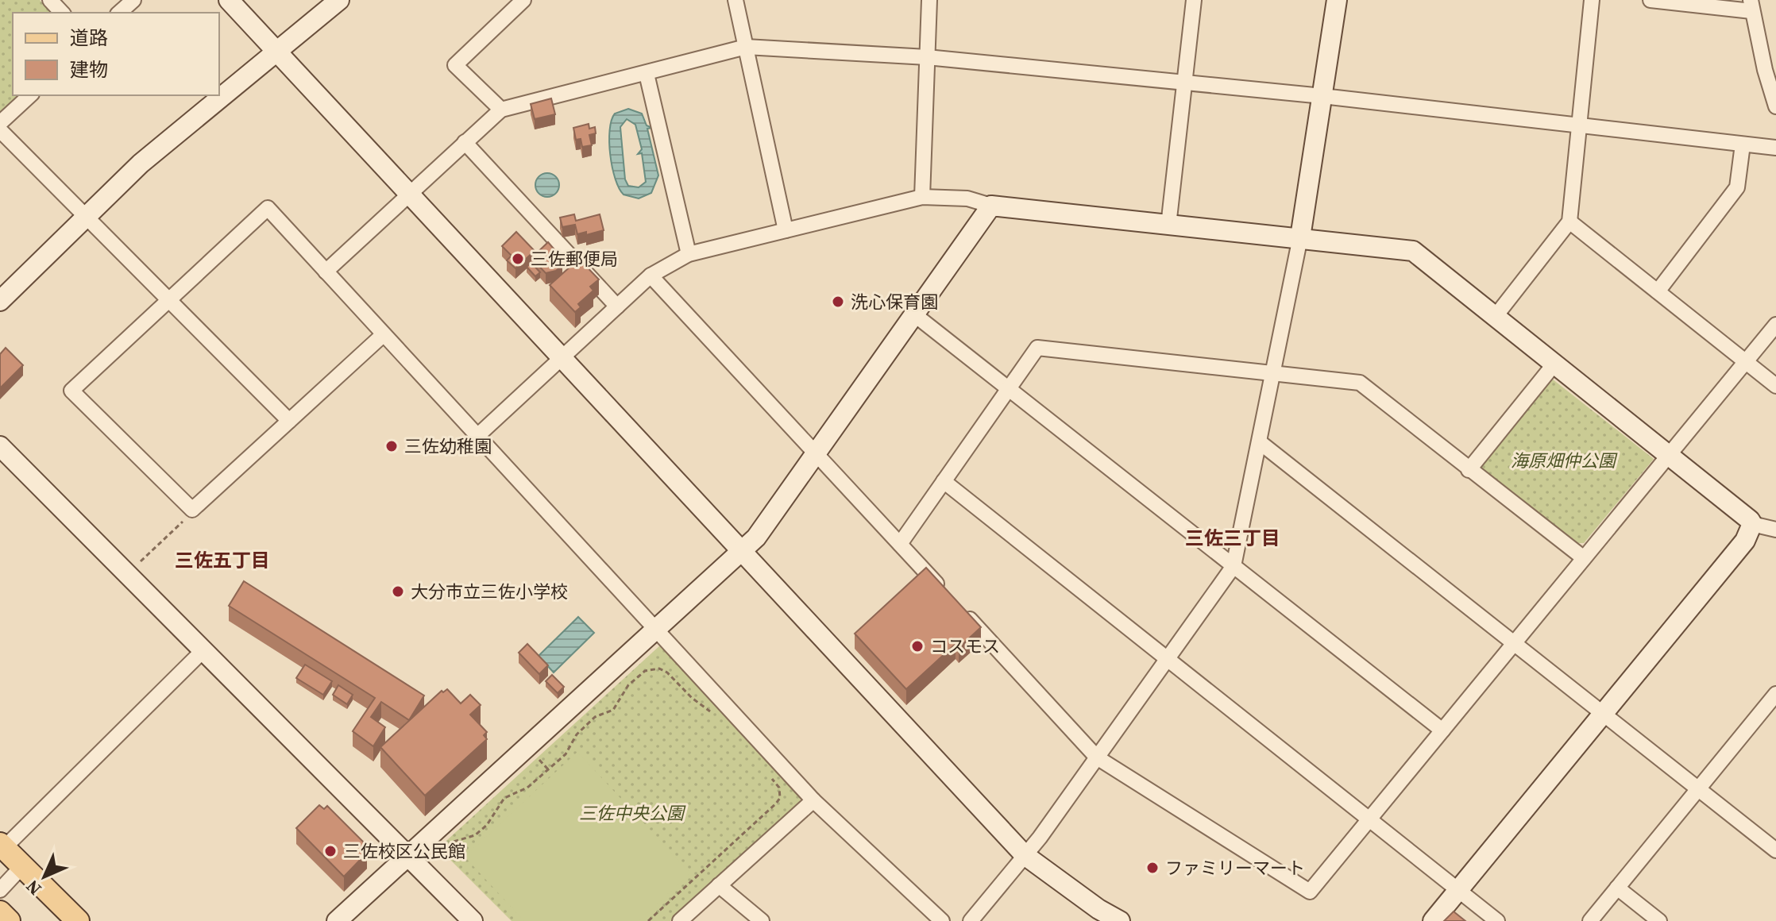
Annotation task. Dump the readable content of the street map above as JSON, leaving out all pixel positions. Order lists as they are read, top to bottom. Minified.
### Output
{"districts":["三佐三丁目","三佐五丁目"],"parks":["海原畑仲公園","三佐中央公園"],"places":["三佐郵便局","洗心保育園","三佐幼稚園","大分市立三佐小学校","コスモス","三佐校区公民館","ファミリーマート"],"legend":["道路","建物"],"north":"bottom left"}
